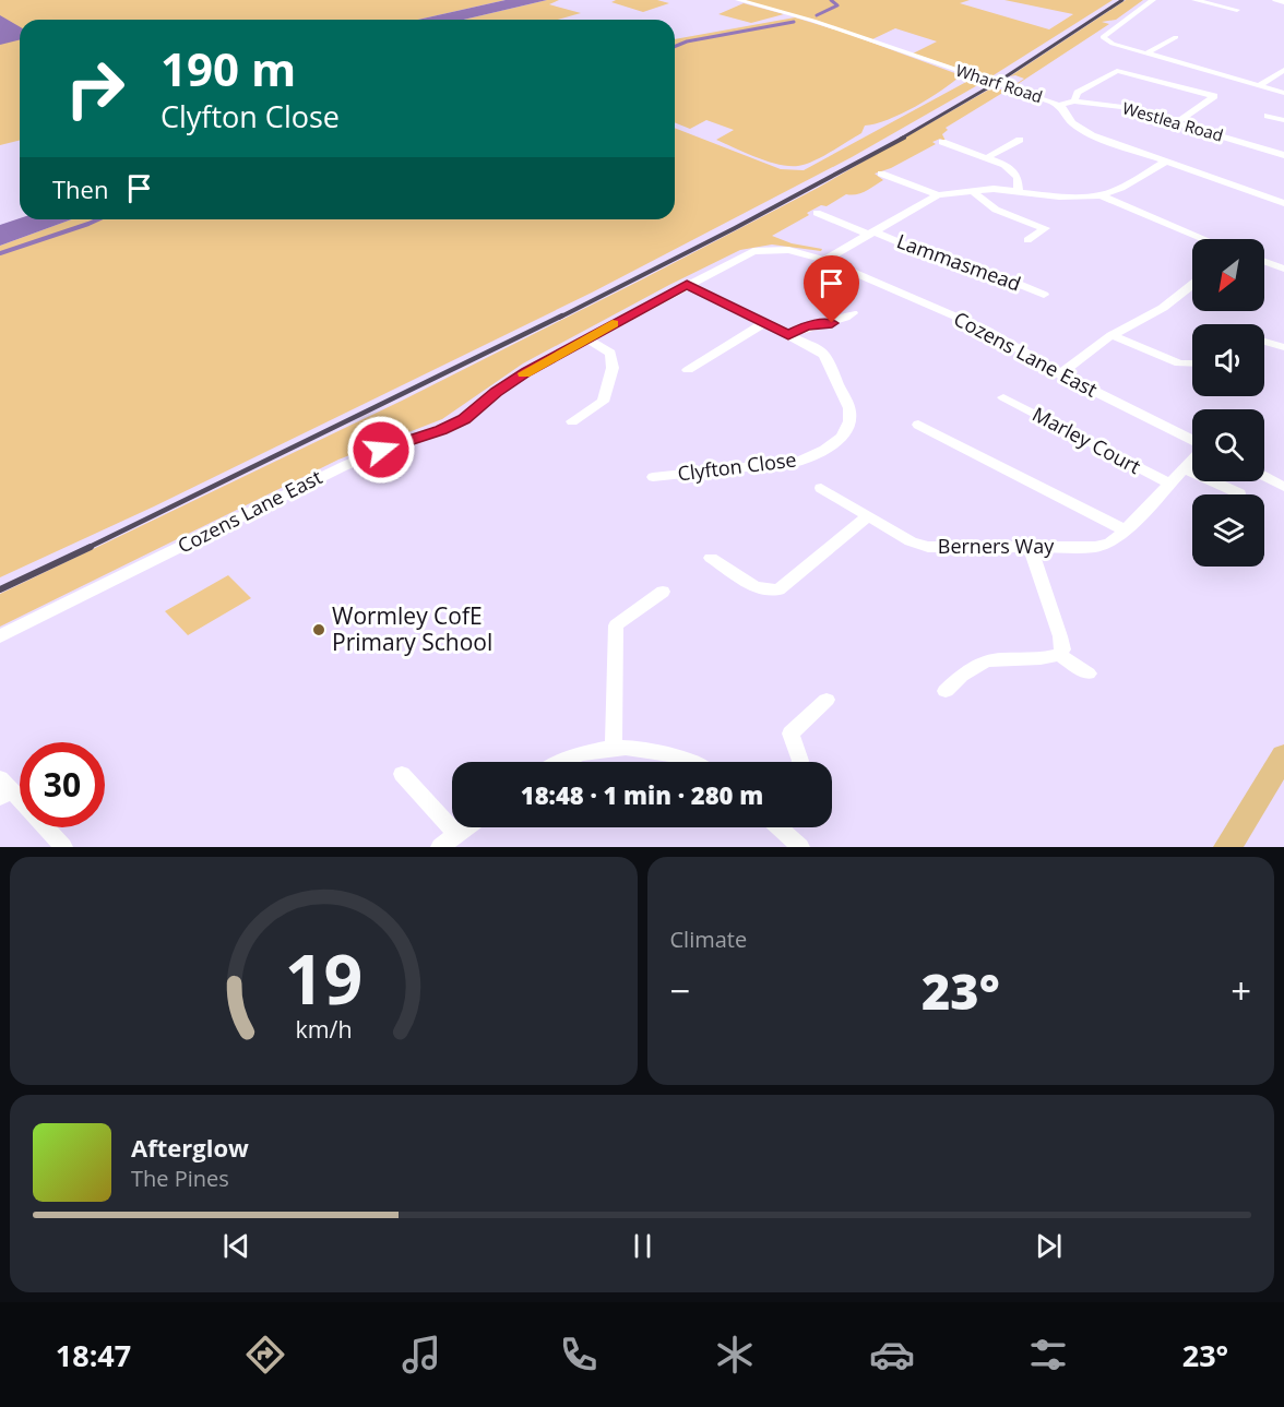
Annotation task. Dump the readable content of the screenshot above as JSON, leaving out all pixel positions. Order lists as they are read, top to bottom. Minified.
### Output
{"streets":{"street":["Wharf Road","Westlea Road","Lammasmead","Cozens Lane East","Marley Court","Clyfton Close","Berners Way"]},"crossings":[["Wharf Road","Westlea Road"],["Wharf Road","Lammasmead"],["Lammasmead","Cozens Lane East"],["Cozens Lane East","Clyfton Close"],["Marley Court","Berners Way"]],"places":["Wormley CofE Primary School"],"north":"bottom left","page":{"turn":["190 m","Clyfton Close"],"then":"Then","limit":"30","trip":"18:48 · 1 min · 280 m","tile":"Climate","heat":["−","23°","+"],"song":["Afterglow","The Pines"],"tabs":["18:47","23°"],"gauge":["19","km/h"]}}
